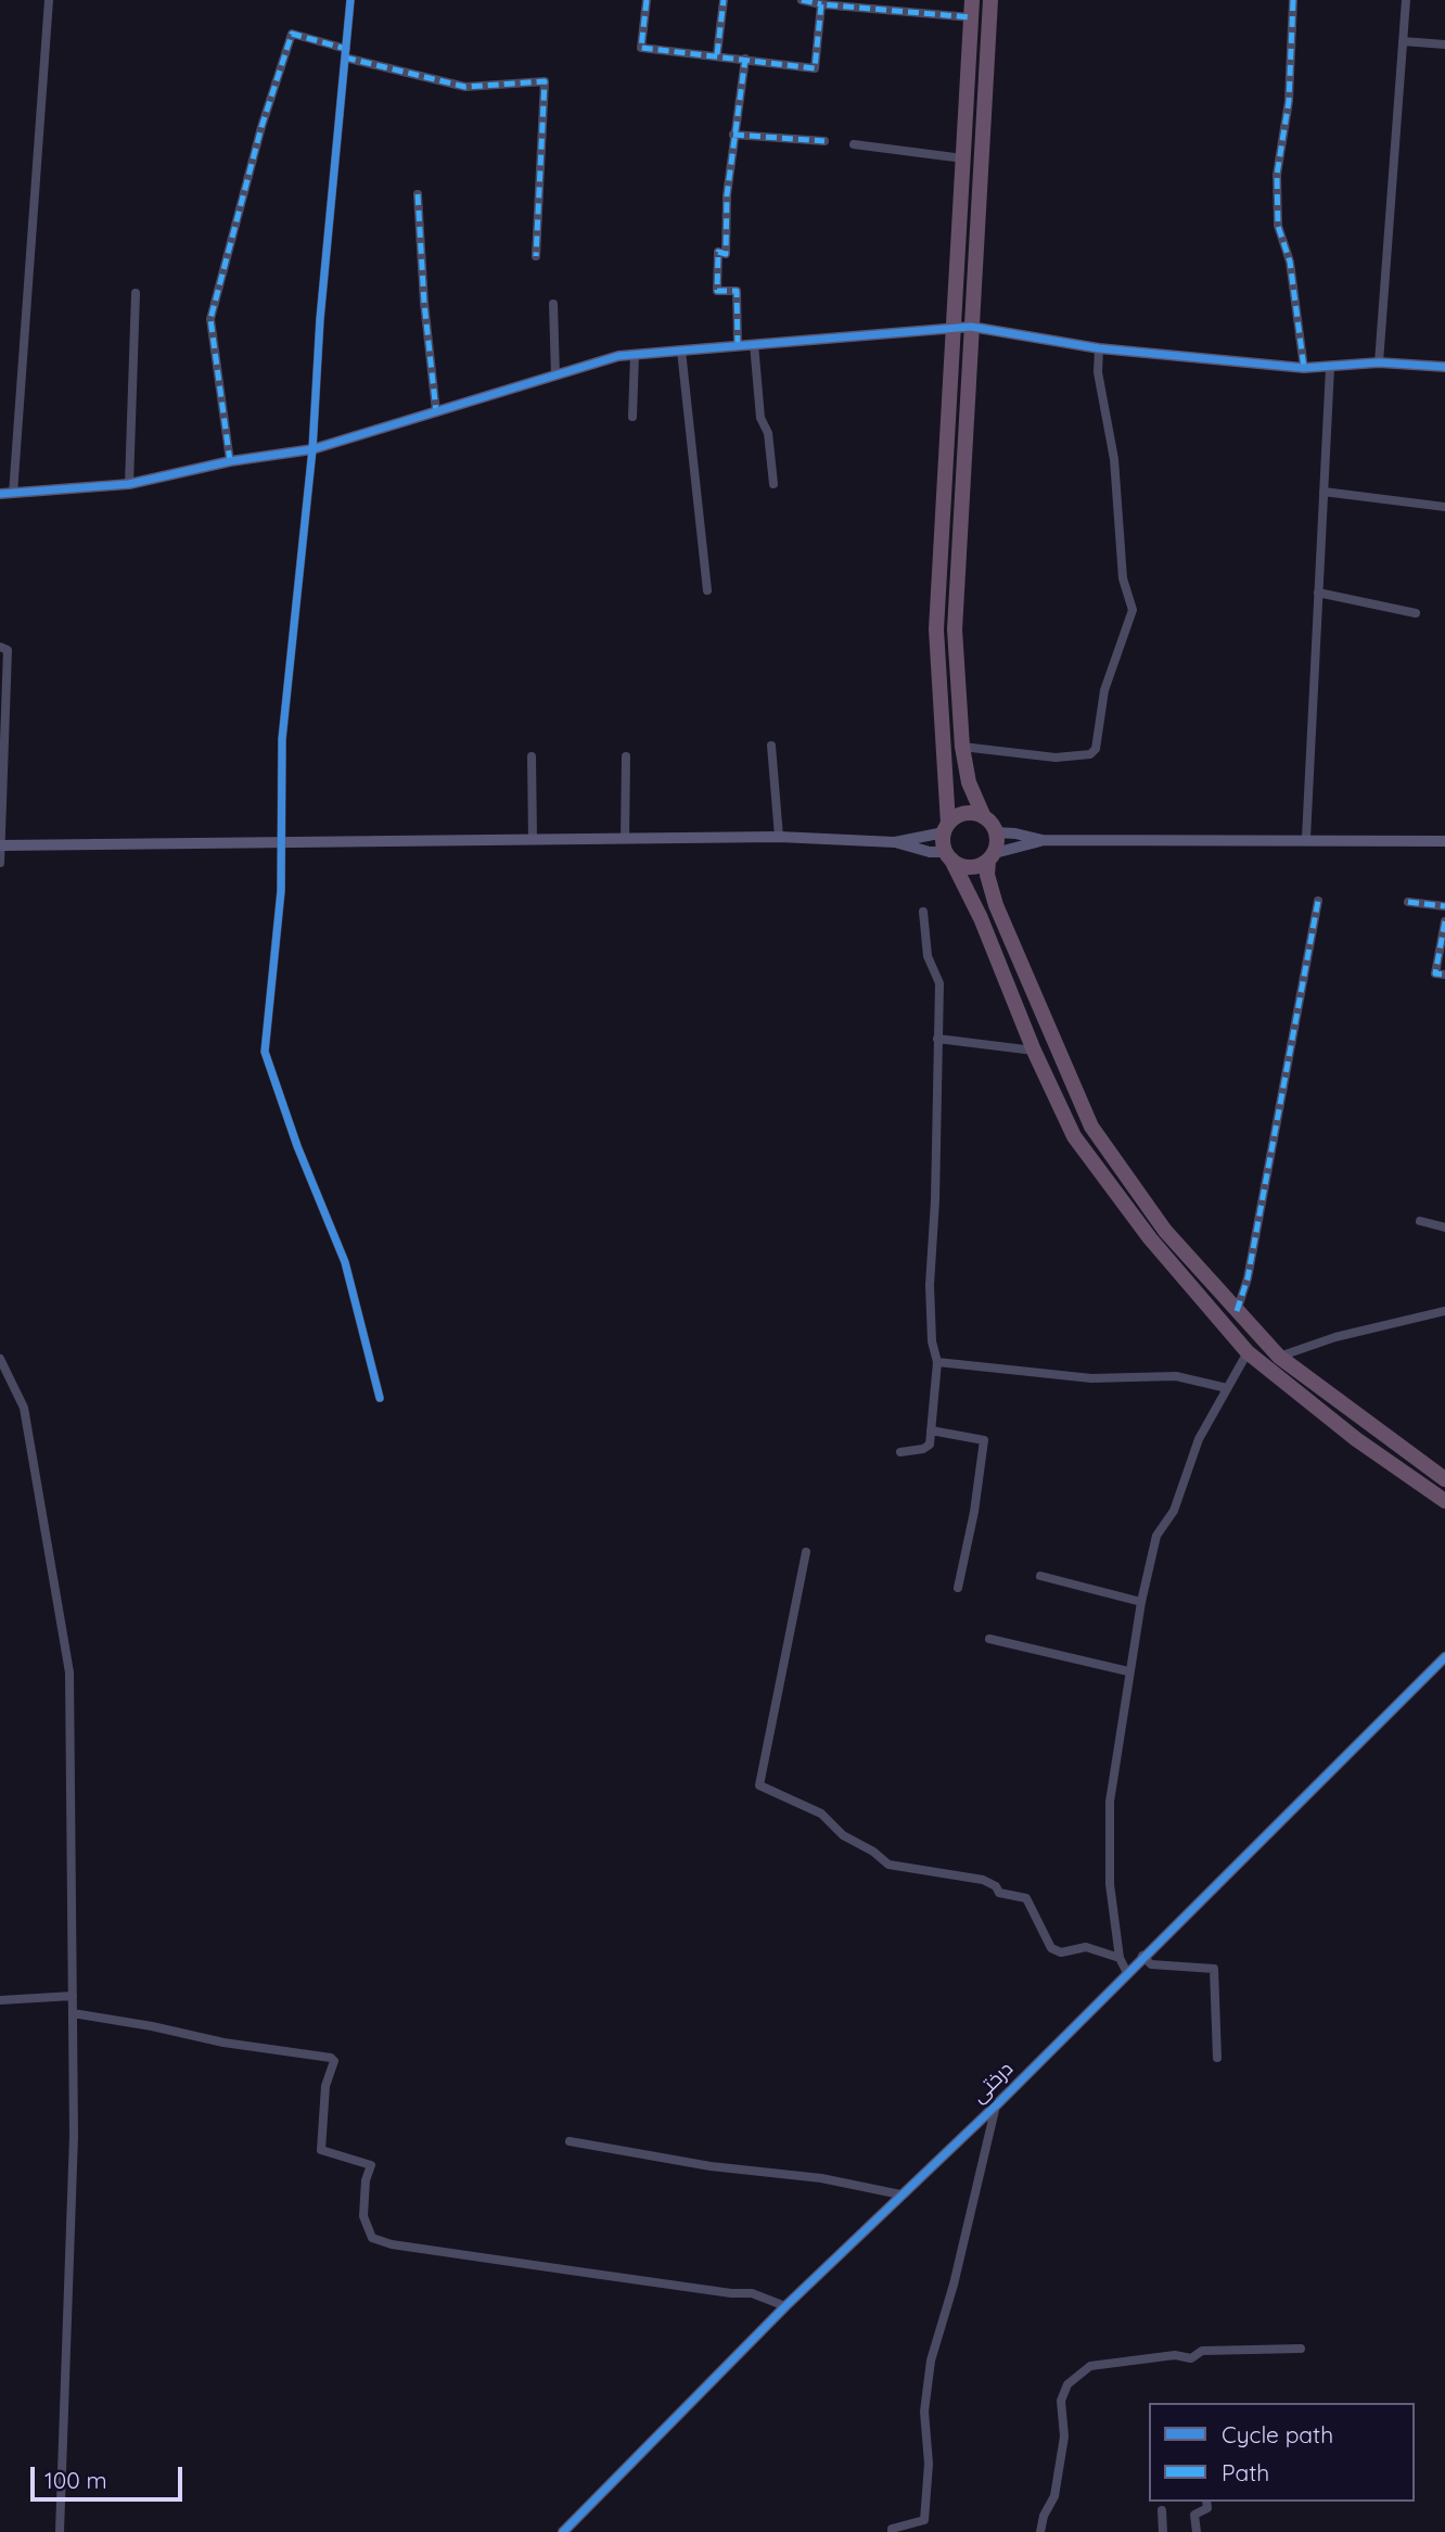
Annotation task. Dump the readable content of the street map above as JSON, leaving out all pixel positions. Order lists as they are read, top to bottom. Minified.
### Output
{"streets":{"street":["درختی"]},"legend":["Cycle path","Path"],"scale_bar":"100 m"}
